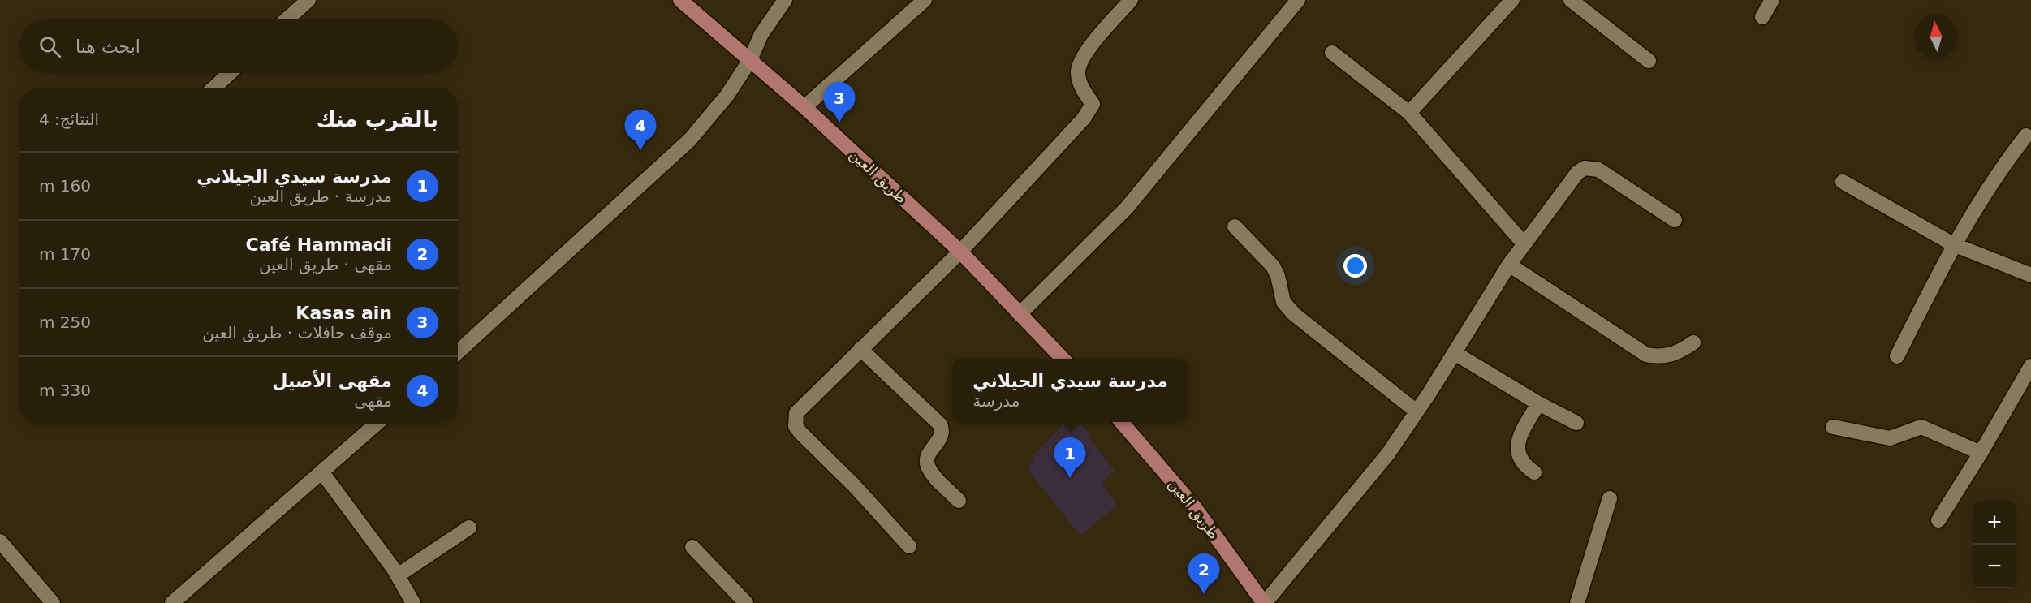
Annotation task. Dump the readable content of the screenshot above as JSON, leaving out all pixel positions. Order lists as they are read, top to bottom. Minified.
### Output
{"streets":{"main road":["طريق العين"]},"north":"top","page":{"search":"ابحث هنا","pins":["3","4","1","2"],"heading":["بالقرب منك","النتائج: 4"],"list":[{"mark":"1","name":"مدرسة سيدي الجيلاني","note":"مدرسة · طريق العين","value":"160 m"},{"mark":"2","name":"Café Hammadi","note":"مقهى · طريق العين","value":"170 m"},{"mark":"3","name":"Kasas ain","note":"موقف حافلات · طريق العين","value":"250 m"},{"mark":"4","name":"مقهى الأصيل","note":"مقهى","value":"330 m"}],"popup":["مدرسة سيدي الجيلاني","مدرسة"],"map_buttons":["+","−"]}}
